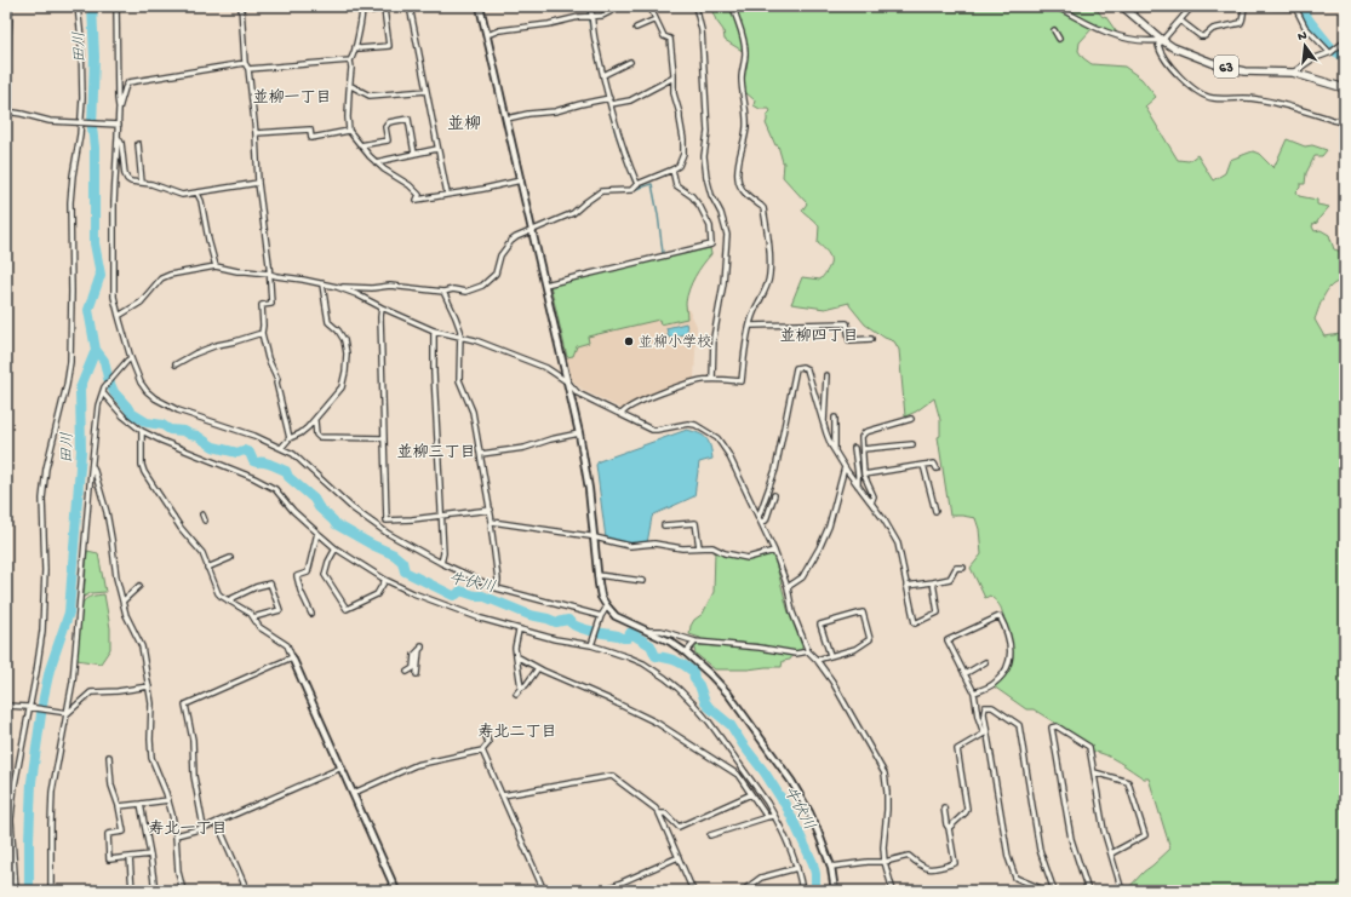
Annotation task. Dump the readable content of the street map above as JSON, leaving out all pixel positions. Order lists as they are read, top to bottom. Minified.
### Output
{"streets":{"main road":["63"]},"districts":["並柳一丁目","並柳","並柳四丁目","並柳三丁目","寿北二丁目","寿北一丁目"],"water":["田川","牛伏川"],"places":["並柳小学校"],"north":"top"}
